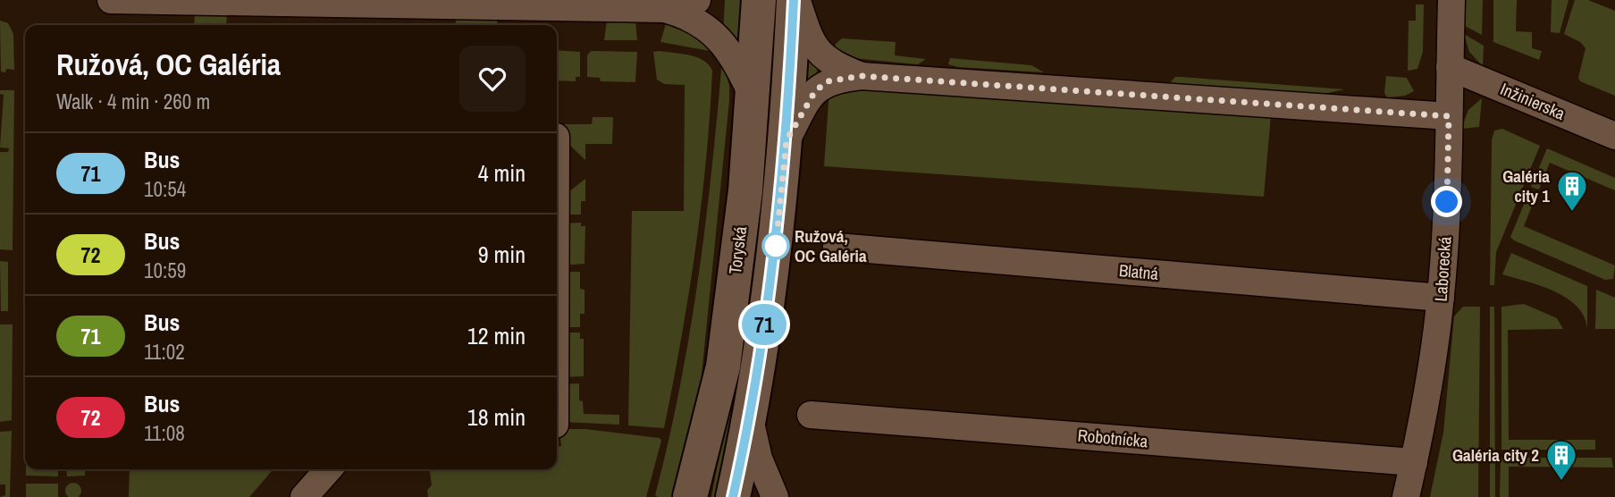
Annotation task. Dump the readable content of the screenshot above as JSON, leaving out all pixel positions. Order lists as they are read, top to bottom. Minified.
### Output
{"streets":{"street":["Inžinierska","Toryská","Laborecká","Blatná","Robotnícka"]},"crossings":[["Inžinierska","Laborecká"],["Laborecká","Blatná"],["Laborecká","Robotnícka"]],"places":{"building":["Galéria city 1","Galéria city 2"],"other":["Ružová, OC Galéria"]},"lines":["bus line 71"],"page":{"on_map":"71","heading":["Ružová, OC Galéria","Walk · 4 min · 260 m"],"list":[{"mark":"71","name":"Bus","note":"10:54","value":"4 min"},{"mark":"72","name":"Bus","note":"10:59","value":"9 min"},{"mark":"71","name":"Bus","note":"11:02","value":"12 min"},{"mark":"72","name":"Bus","note":"11:08","value":"18 min"}]}}
